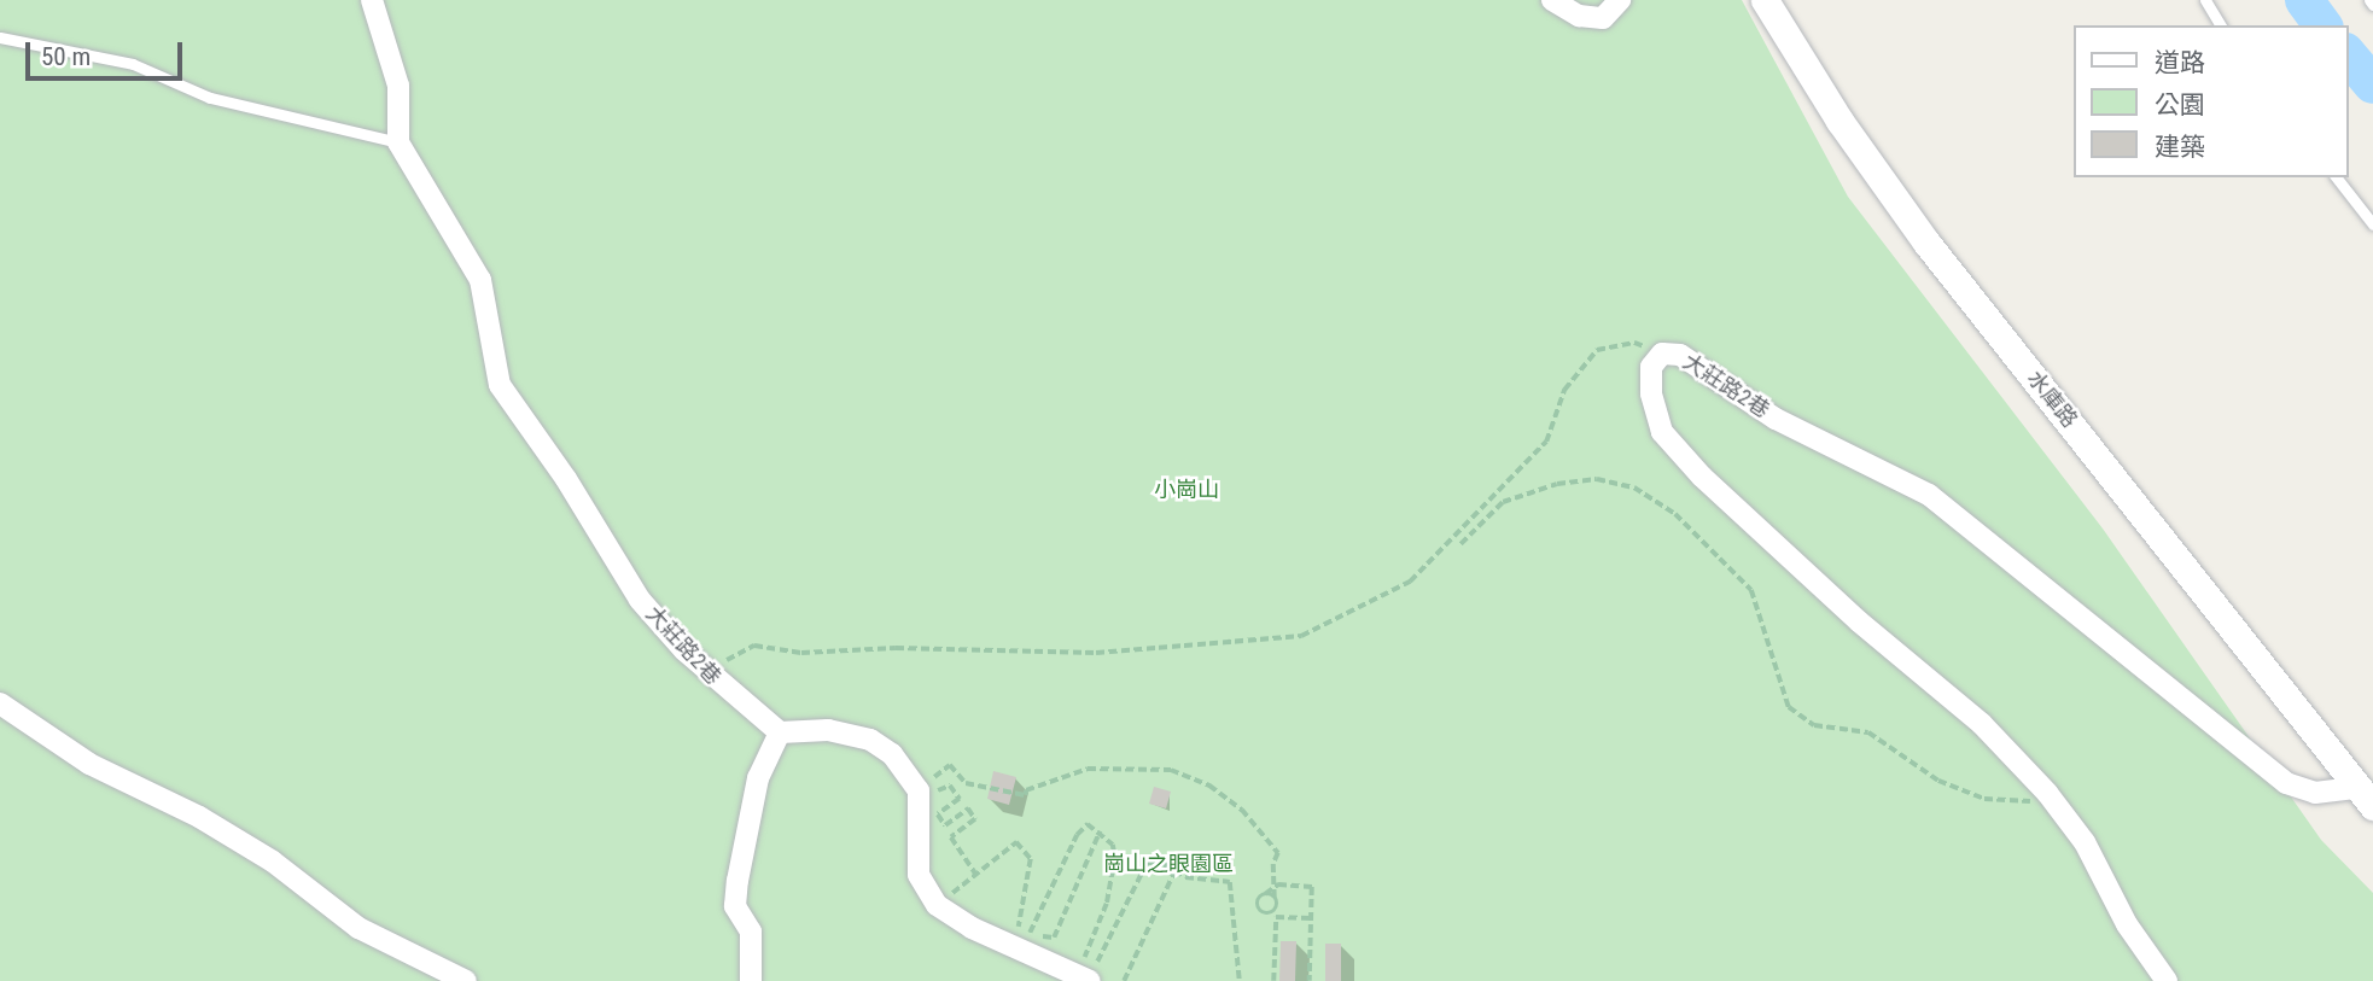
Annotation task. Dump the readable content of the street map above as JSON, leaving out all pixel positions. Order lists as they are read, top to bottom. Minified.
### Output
{"streets":{"street":["大莊路2巷","水庫路"]},"crossings":[["大莊路2巷","水庫路"]],"parks":["小崗山","崗山之眼園區"],"legend":["道路","公園","建築"],"scale_bar":"50 m"}
